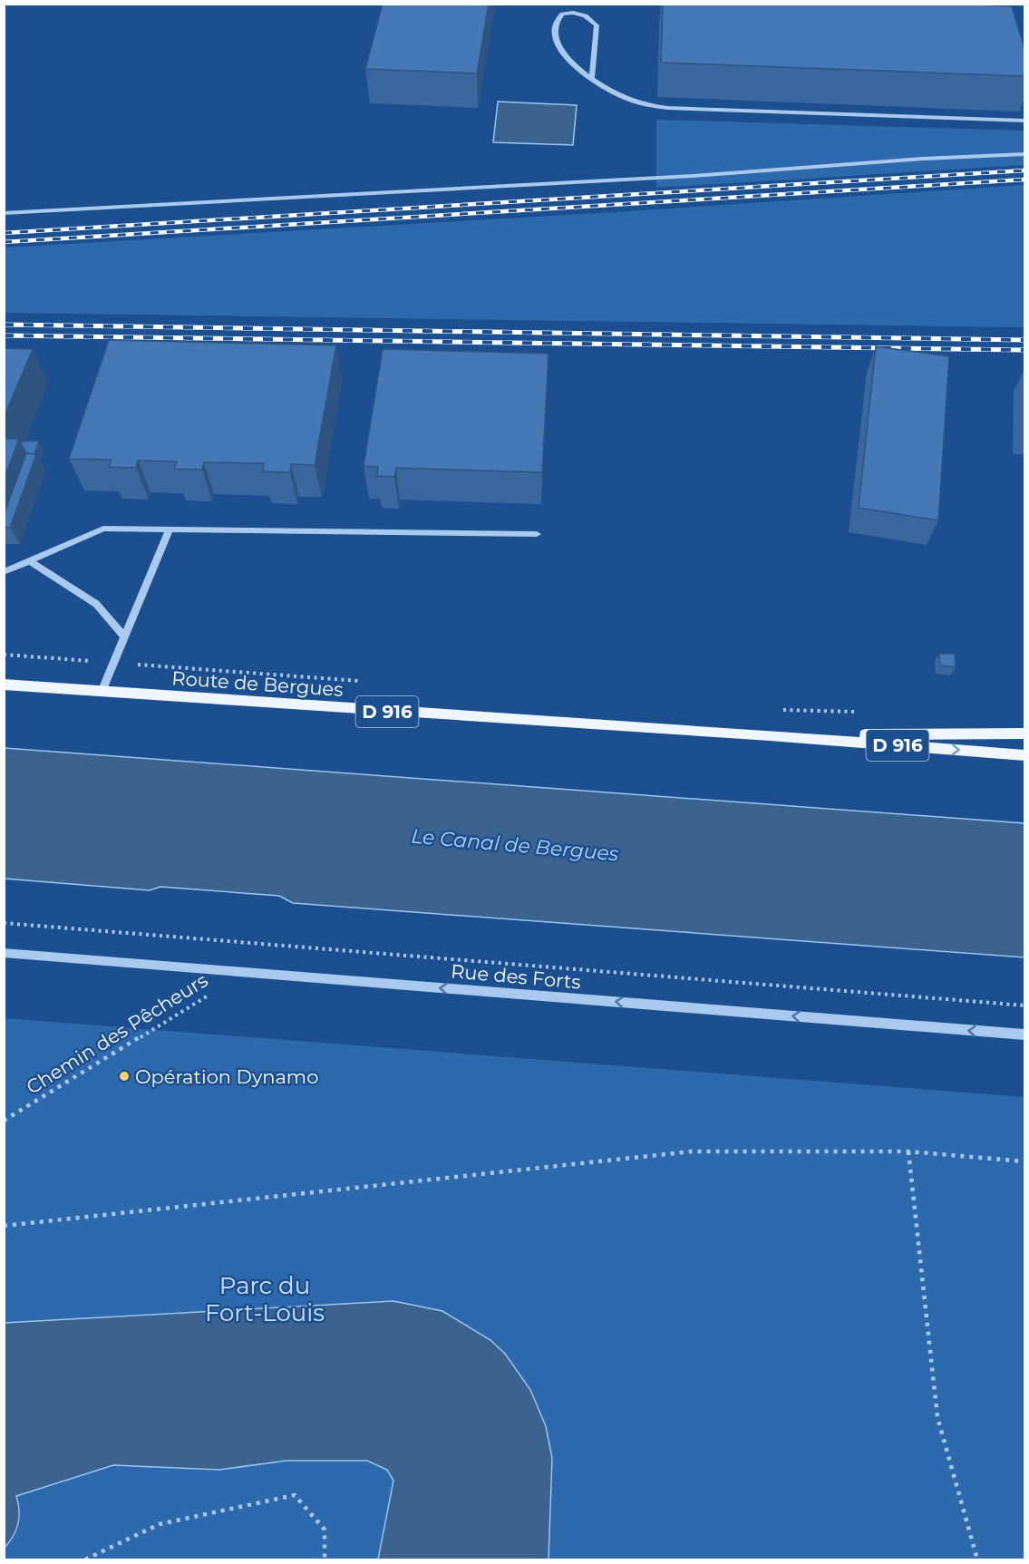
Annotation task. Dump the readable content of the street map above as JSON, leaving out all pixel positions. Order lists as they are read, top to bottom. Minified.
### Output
{"streets":{"main road":["Route de Bergues","D 916"],"street":["Rue des Forts"],"path":["Chemin des Pêcheurs"]},"crossings":[["Rue des Forts","Chemin des Pêcheurs"]],"one_way":["Rue des Forts"],"water":["Le Canal de Bergues"],"parks":["Parc du Fort-Louis"],"places":["Opération Dynamo"]}
